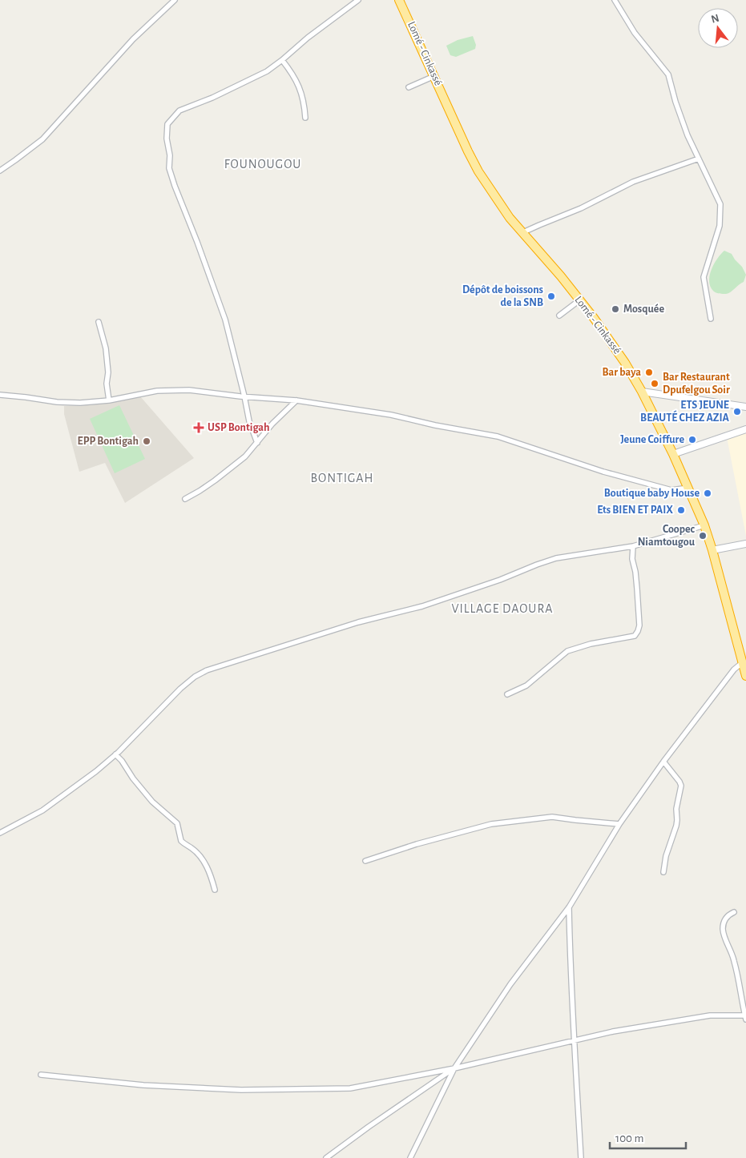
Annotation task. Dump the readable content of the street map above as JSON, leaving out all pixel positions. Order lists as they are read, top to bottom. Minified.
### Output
{"streets":{"highway":["Lomé - Cinkassé"]},"districts":["FOUNOUGOU","BONTIGAH","VILLAGE DAOURA"],"places":{"other":["Dépôt de boissons de la SNB","Mosquée","Bar baya","Bar Restaurant Dpufelgou Soir","ETS JEUNE BEAUTÉ CHEZ AZIA","Jeune Coiffure","EPP Bontigah","Boutique baby House","Ets BIEN ET PAIX","Coopec Niamtougou"],"health":["USP Bontigah"]},"scale_bar":"100 m","north":"top"}
